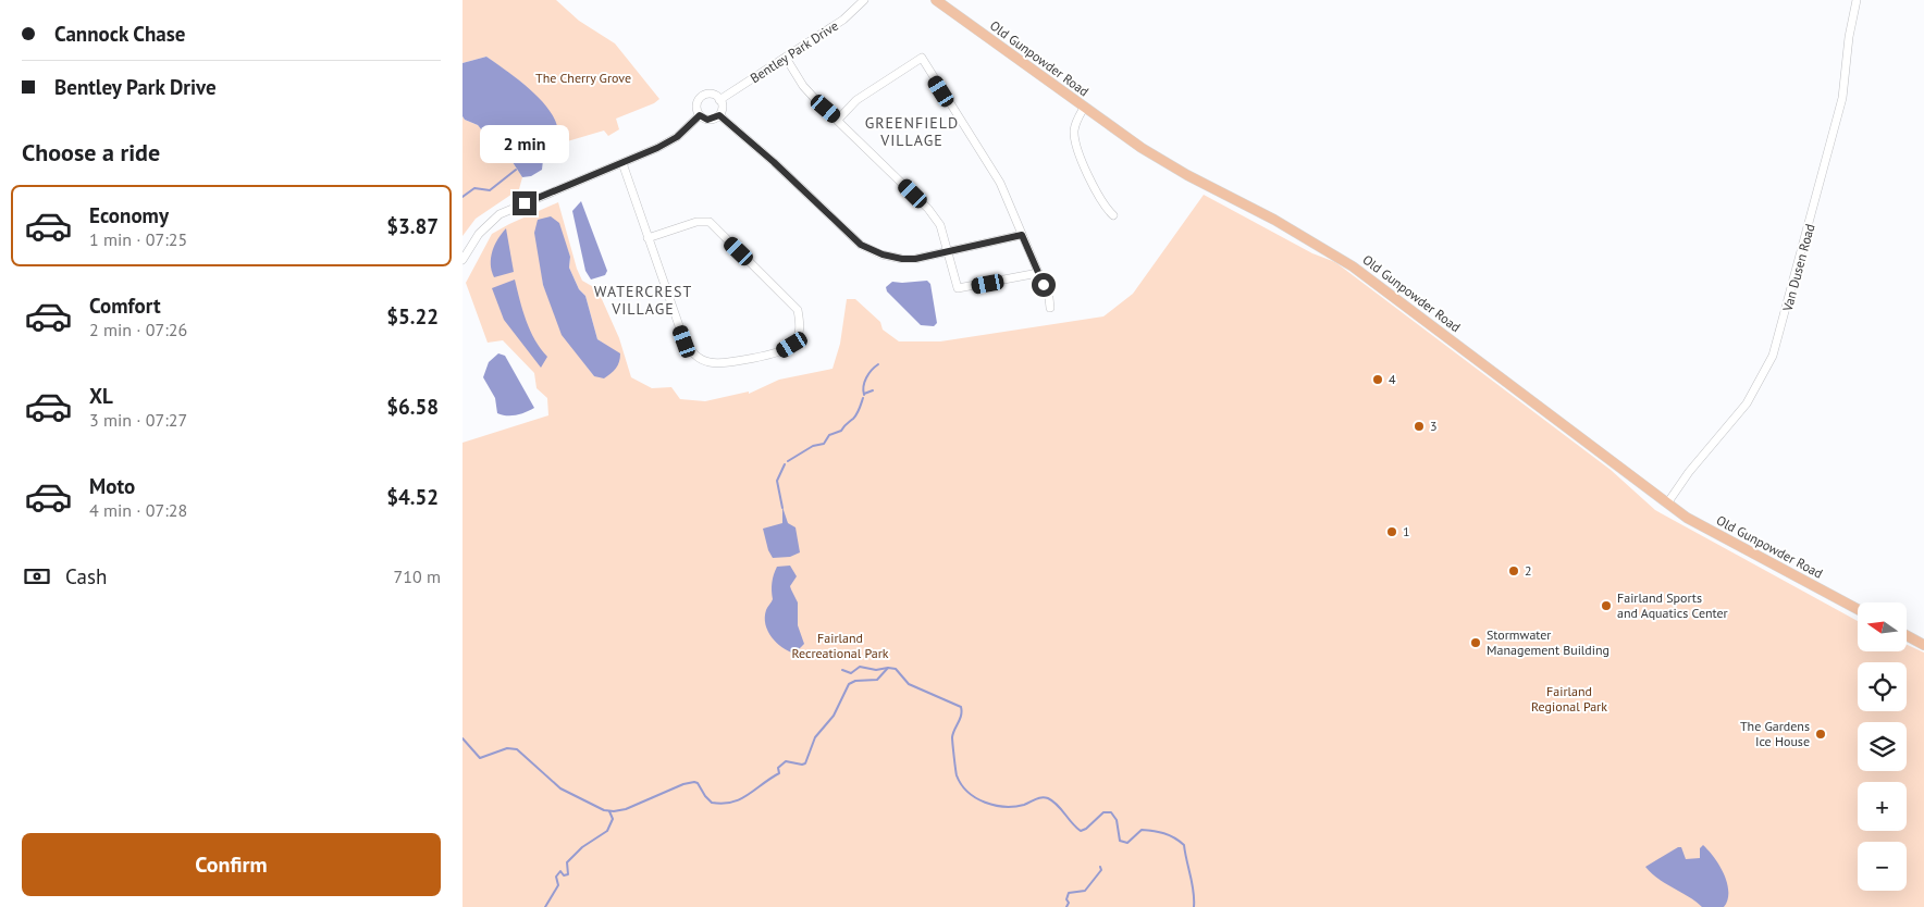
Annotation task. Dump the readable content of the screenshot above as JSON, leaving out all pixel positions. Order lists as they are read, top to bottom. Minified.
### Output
{"streets":{"main road":["Old Gunpowder Road"],"street":["Bentley Park Drive","Van Dusen Road"]},"crossings":[["Old Gunpowder Road","Van Dusen Road"]],"districts":["GREENFIELD VILLAGE","WATERCREST VILLAGE"],"parks":["The Cherry Grove","Fairland Recreational Park","Fairland Regional Park"],"places":["4","3","1","2","Fairland Sports and Aquatics Center","Stormwater Management Building","The Gardens Ice House"],"north":"left","page":{"banner":["Cannock Chase","Bentley Park Drive"],"heading":"Choose a ride","bubble":"2 min","list":[{"name":"Economy","note":"1 min · 07:25","value":"$3.87"},{"name":"Comfort","note":"2 min · 07:26","value":"$5.22"},{"name":"XL","note":"3 min · 07:27","value":"$6.58"},{"name":"Moto","note":"4 min · 07:28","value":"$4.52"}],"pay":["Cash","710 m"],"map_buttons":["+","−"],"buttons":"Confirm"}}
